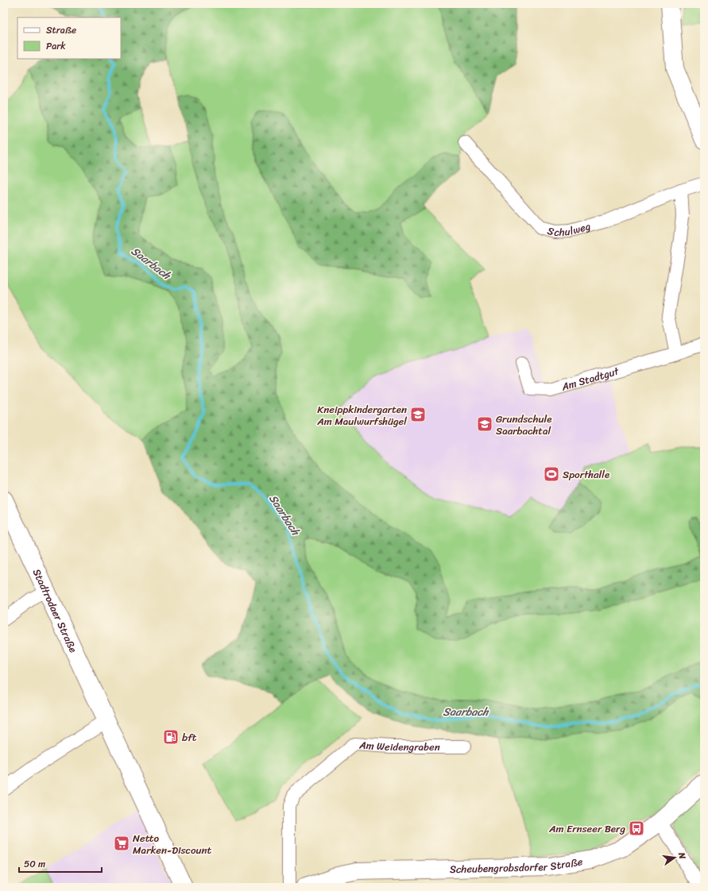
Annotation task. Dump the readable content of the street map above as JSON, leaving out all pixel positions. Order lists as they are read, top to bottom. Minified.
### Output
{"streets":{"main road":["Stadtrodaer Straße","Scheubengrobsdorfer Straße"],"street":["Schulweg","Am Stadtgut","Am Weidengraben"]},"water":["Saarbach"],"places":{"school or university":["Kneippkindergarten Am Maulwurfshügel","Grundschule Saarbachtal"],"sports":["Sporthalle"],"fuel station":["bft"],"bus stop":["Am Ernseer Berg"],"supermarket":["Netto Marken-Discount"]},"legend":["Straße","Park"],"scale_bar":"50 m","north":"right"}
